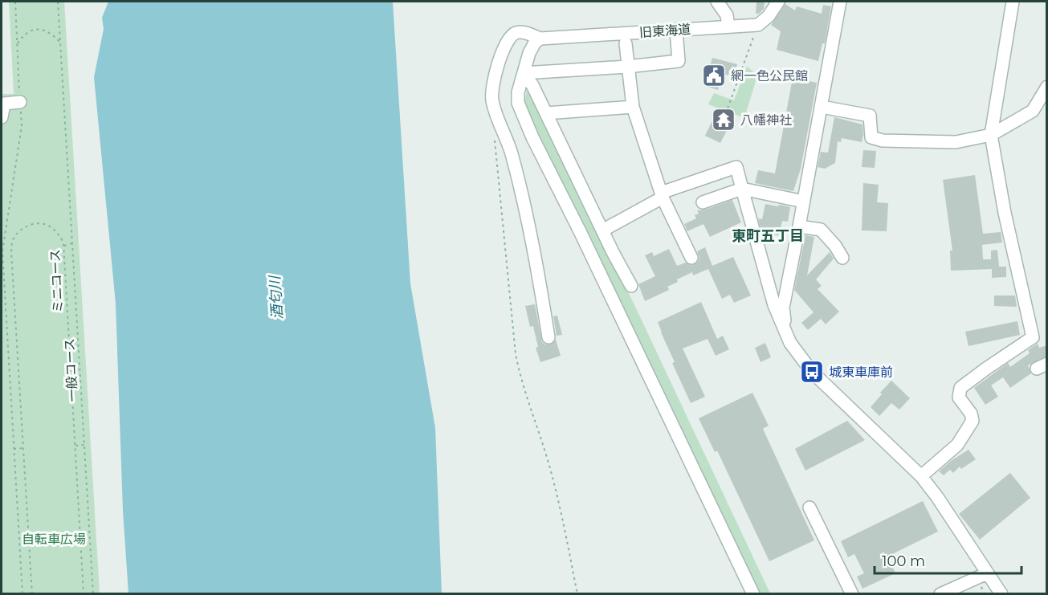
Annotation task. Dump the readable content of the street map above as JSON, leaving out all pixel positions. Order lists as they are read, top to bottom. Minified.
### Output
{"streets":{"street":["旧東海道"],"path":["ミニコース","一般コース"]},"districts":["東町五丁目"],"water":["酒匂川"],"parks":["自転車広場"],"places":{"public building":["網一色公民館"],"temple":["八幡神社"],"bus stop":["城東車庫前"]},"scale_bar":"100 m"}
